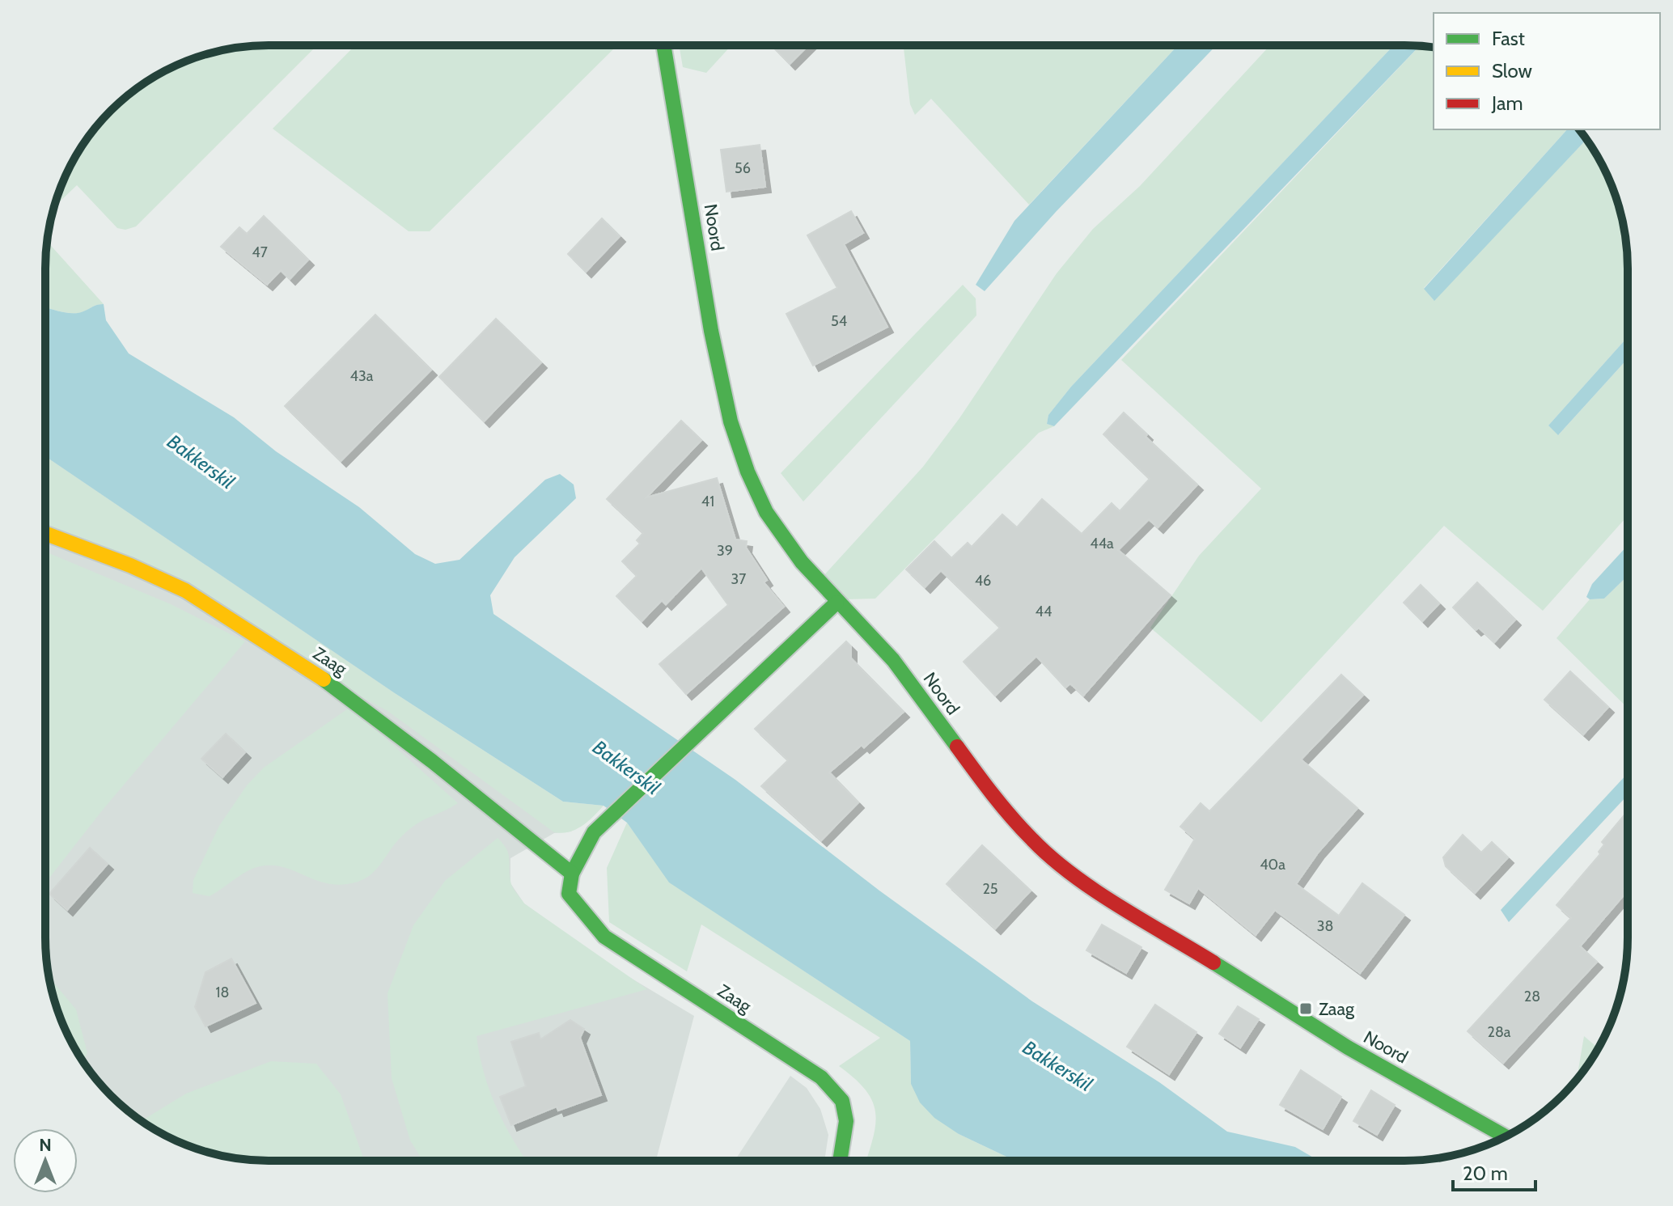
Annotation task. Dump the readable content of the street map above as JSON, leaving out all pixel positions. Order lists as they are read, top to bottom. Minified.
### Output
{"streets":{"street":["Noord","Zaag"]},"water":["Bakkerskil"],"places":{"transit":["Zaag"]},"house_numbers":["56","47","54","43a","41","44a","39","37","46","44","40a","25","38","18","28","28a"],"legend":["Fast","Slow","Jam"],"scale_bar":"20 m","north":"top"}
